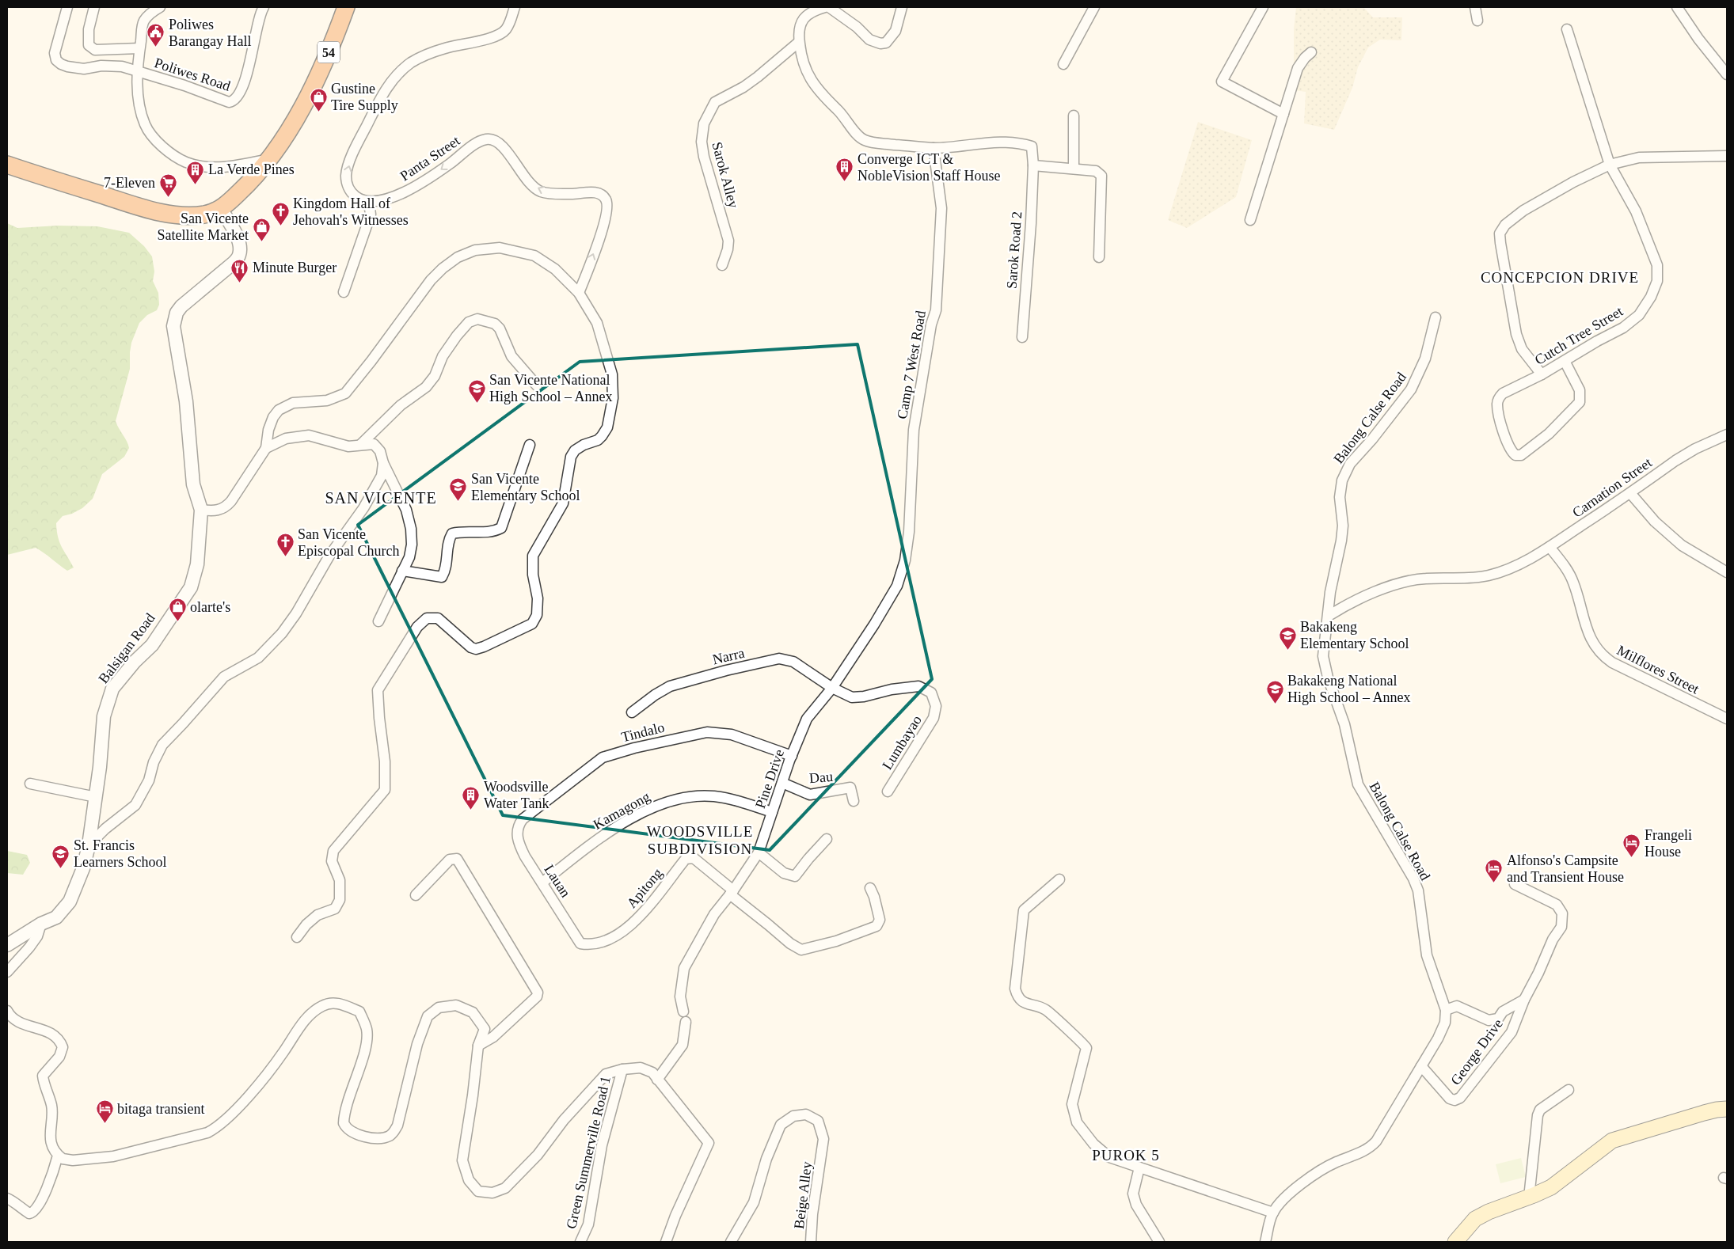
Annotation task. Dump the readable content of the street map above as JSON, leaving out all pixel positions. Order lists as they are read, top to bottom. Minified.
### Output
{"streets":{"highway":["54"],"street":["Poliwes Road","Panta Street","Sarok Alley","Sarok Road 2","Cutch Tree Street","Camp 7 West Road","Balong Calse Road","Carnation Street","Balsigan Road","Narra","Milflores Street","Tindalo","Lumbayao","Dau","Pine Drive","Kamagong","Lauan","Apitong","George Drive","Green Summerville Road 1","Beige Alley"]},"crossings":[["54","Poliwes Road"],["54","Balsigan Road"],["Camp 7 West Road","Pine Drive"],["Balong Calse Road","Carnation Street"],["Carnation Street","Milflores Street"],["Narra","Lumbayao"],["Narra","Pine Drive"],["Tindalo","Pine Drive"],["Tindalo","Lauan"],["Lumbayao","Pine Drive"],["Dau","Pine Drive"],["Pine Drive","Kamagong"],["Pine Drive","Apitong"],["Kamagong","Lauan"],["Lauan","Apitong"]],"districts":["CONCEPCION DRIVE","SAN VICENTE","WOODSVILLE SUBDIVISION","PUROK 5"],"places":{"public building":["Poliwes Barangay Hall"],"shop":["Gustine Tire Supply","San Vicente Satellite Market","olarte's"],"building":["Converge ICT & NobleVision Staff House","La Verde Pines","Woodsville Water Tank"],"supermarket":["7-Eleven"],"church":["Kingdom Hall of Jehovah's Witnesses","San Vicente Episcopal Church"],"restaurant":["Minute Burger"],"school or university":["San Vicente National High School – Annex","San Vicente Elementary School","Bakakeng Elementary School","Bakakeng National High School – Annex","St. Francis Learners School"],"hotel":["Frangeli House","Alfonso's Campsite and Transient House","bitaga transient"]}}
